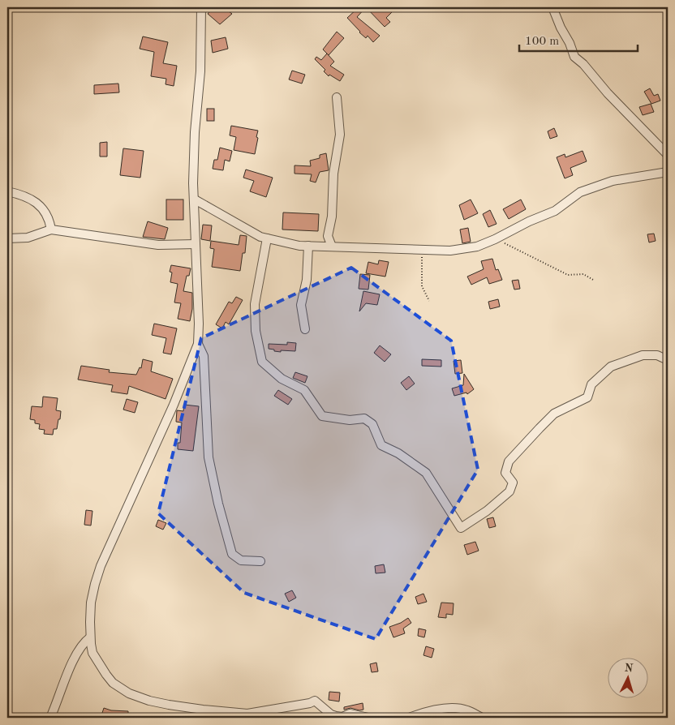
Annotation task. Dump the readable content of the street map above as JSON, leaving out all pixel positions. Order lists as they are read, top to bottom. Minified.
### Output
{"scale_bar":"100 m","north":"top"}
